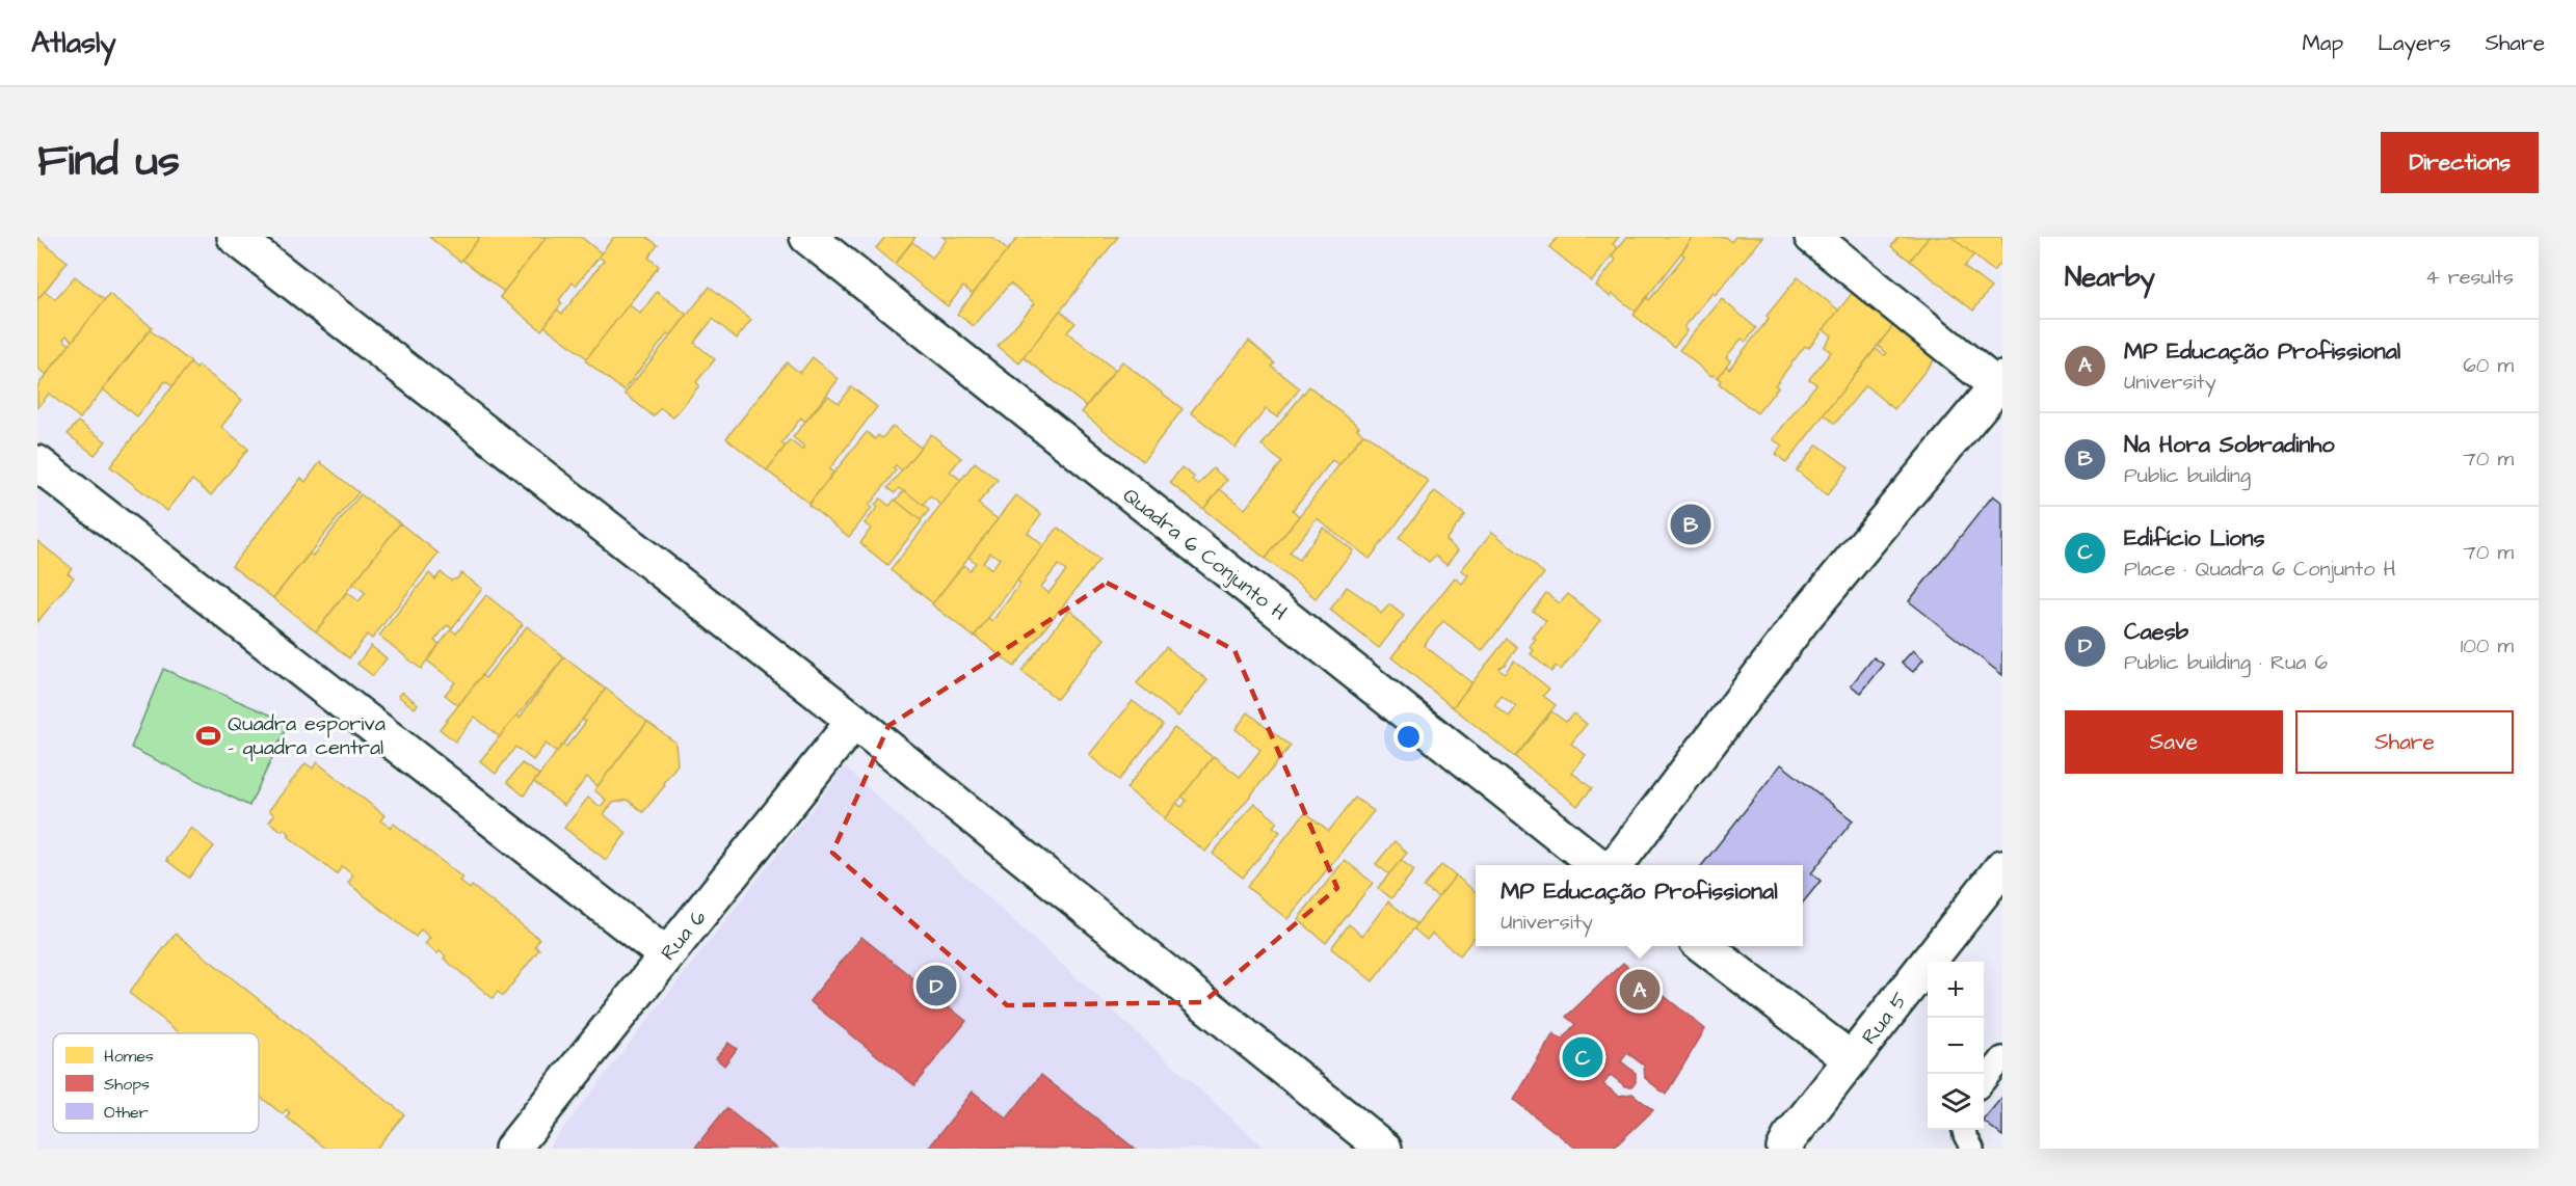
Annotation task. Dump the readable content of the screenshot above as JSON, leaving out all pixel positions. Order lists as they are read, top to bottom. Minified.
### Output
{"streets":{"street":["Quadra 6 Conjunto H","Rua 6","Rua 5"]},"places":{"sports":["Quadra esporiva - quadra central"]},"legend":["Homes","Shops","Other"],"page":{"header":"Atlasly","nav":["Map","Layers","Share"],"title":"Find us","buttons":["Directions",["Save","Share"]],"heading":["Nearby","4 results"],"list":[{"mark":"A","name":"MP Educação Profissional","note":"University","value":"60 m"},{"mark":"B","name":"Na Hora Sobradinho","note":"Public building","value":"70 m"},{"mark":"C","name":"Edifício Lions","note":"Place · Quadra 6 Conjunto H","value":"70 m"},{"mark":"D","name":"Caesb","note":"Public building · Rua 6","value":"100 m"}],"pins":["B","D","A","C"],"popup":["MP Educação Profissional","University"],"map_buttons":["+","−"]}}
